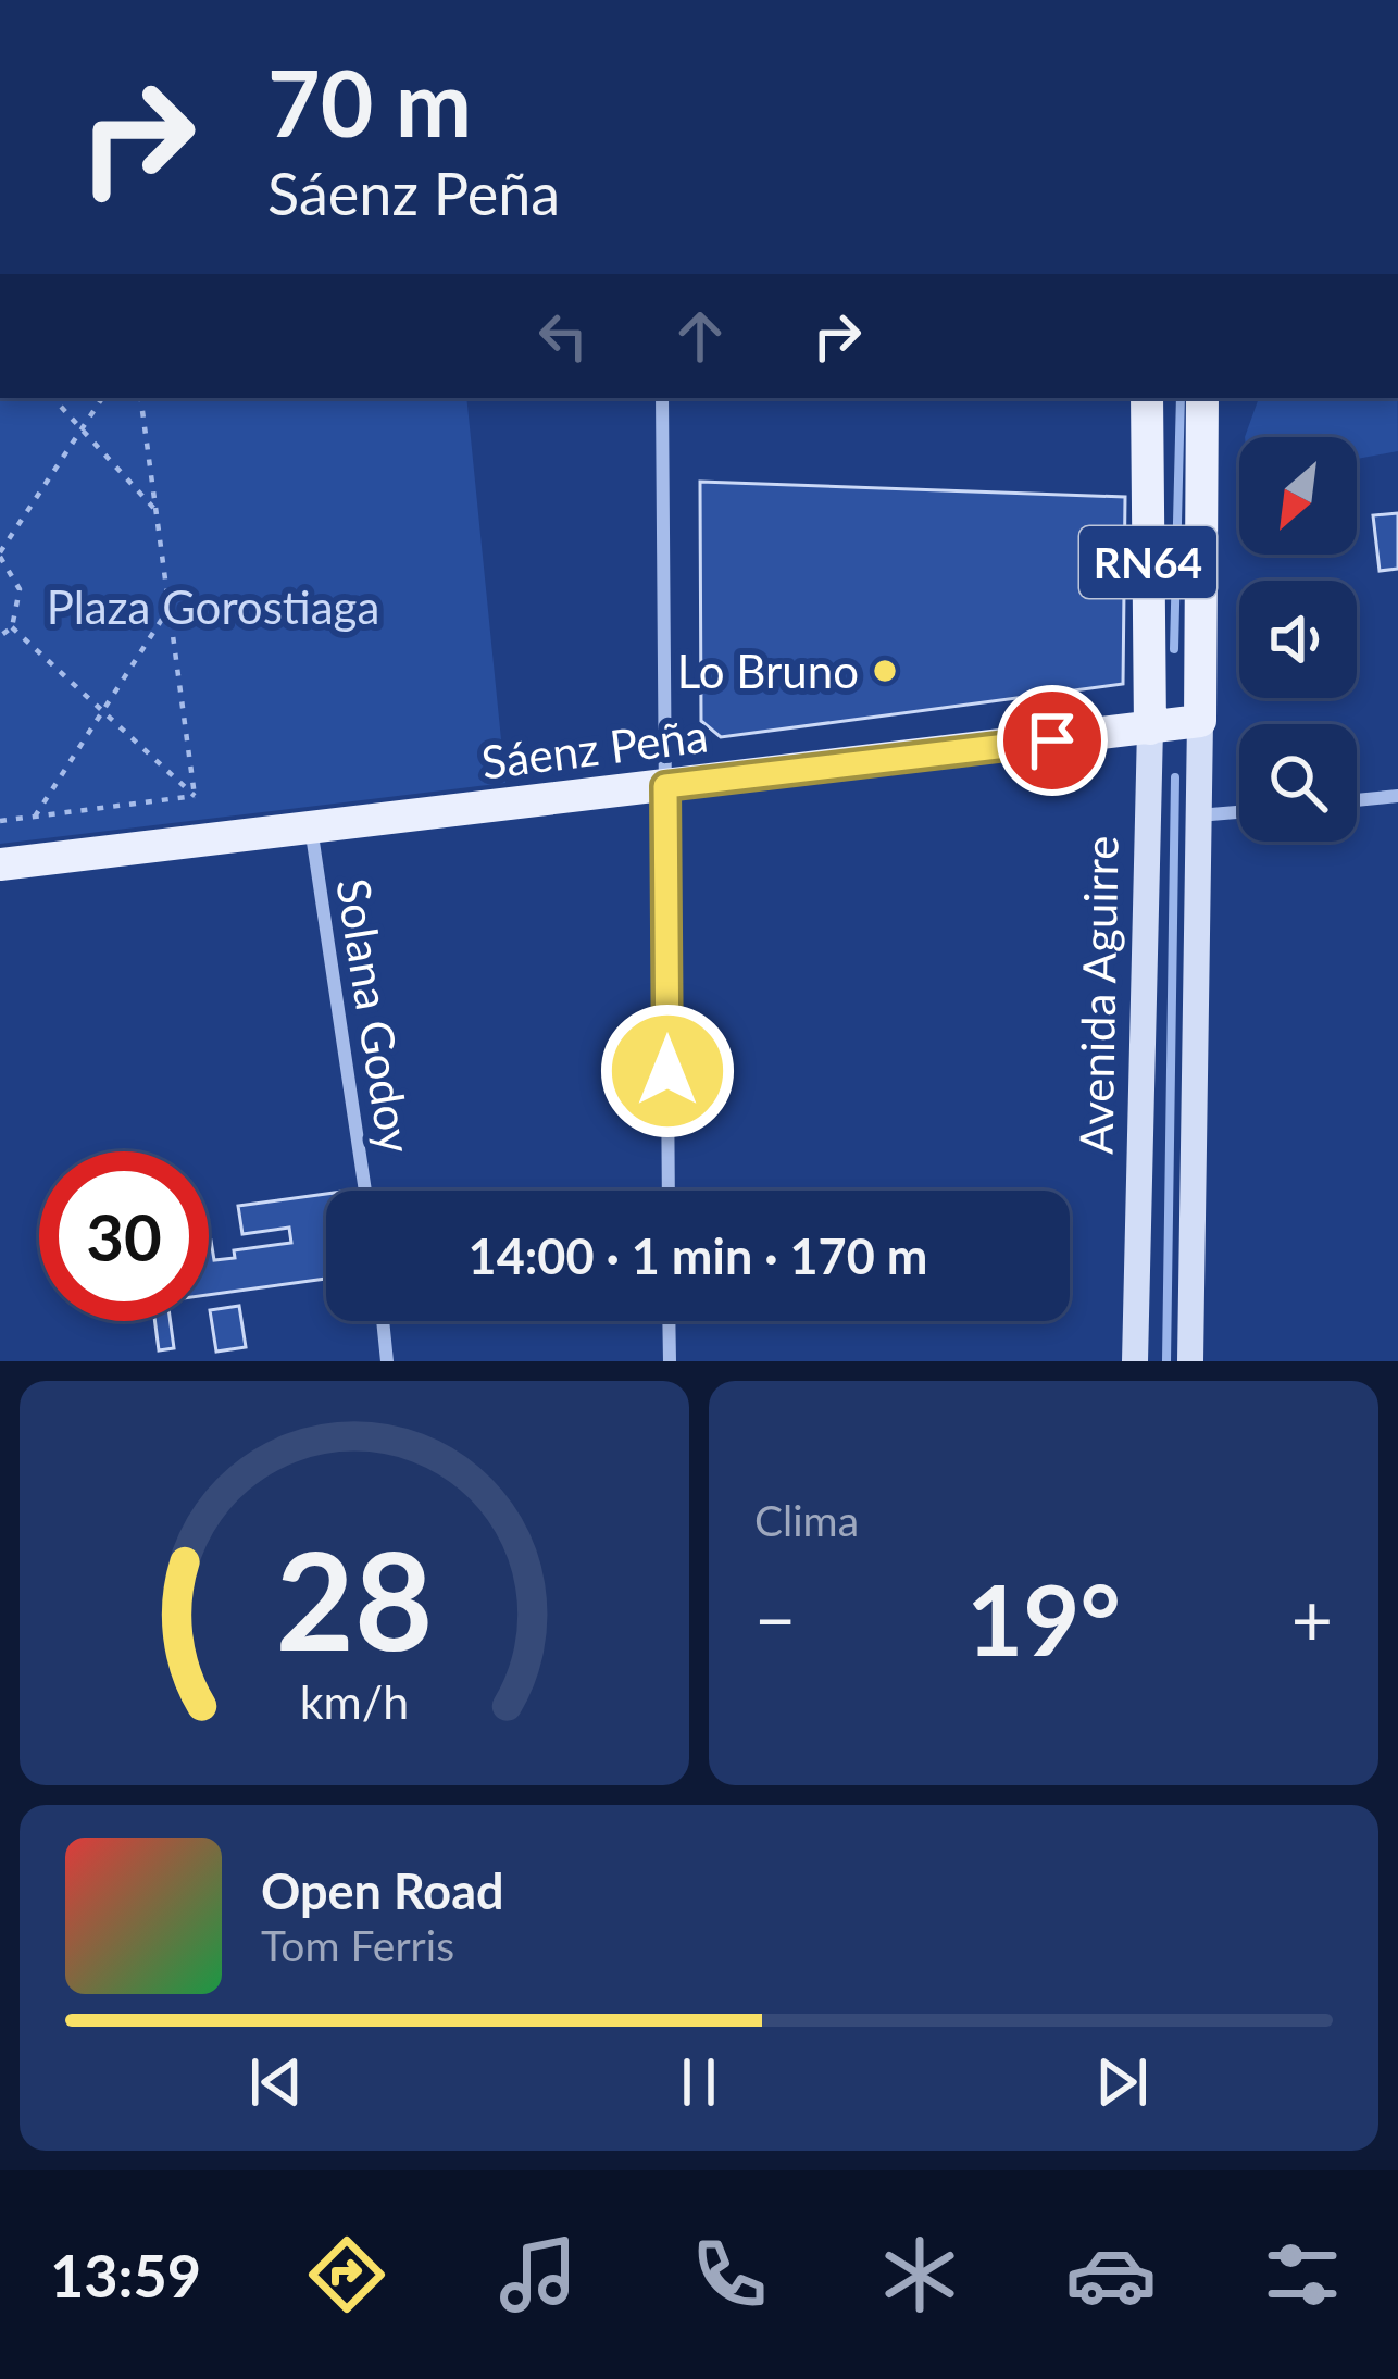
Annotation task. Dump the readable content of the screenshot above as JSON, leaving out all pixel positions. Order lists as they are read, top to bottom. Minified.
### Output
{"streets":{"main road":["RN64","Sáenz Peña","Avenida Aguirre"],"street":["Solana Godoy"]},"crossings":[["RN64","Sáenz Peña"],["Sáenz Peña","Avenida Aguirre"],["Sáenz Peña","Solana Godoy"]],"parks":["Plaza Gorostiaga"],"places":["Lo Bruno"],"north":"bottom left","page":{"turn":["70 m","Sáenz Peña"],"limit":"30","trip":"14:00 · 1 min · 170 m","tile":"Clima","heat":["−","19°","+"],"song":["Open Road","Tom Ferris"],"tabs":"13:59","gauge":["28","km/h"]}}
